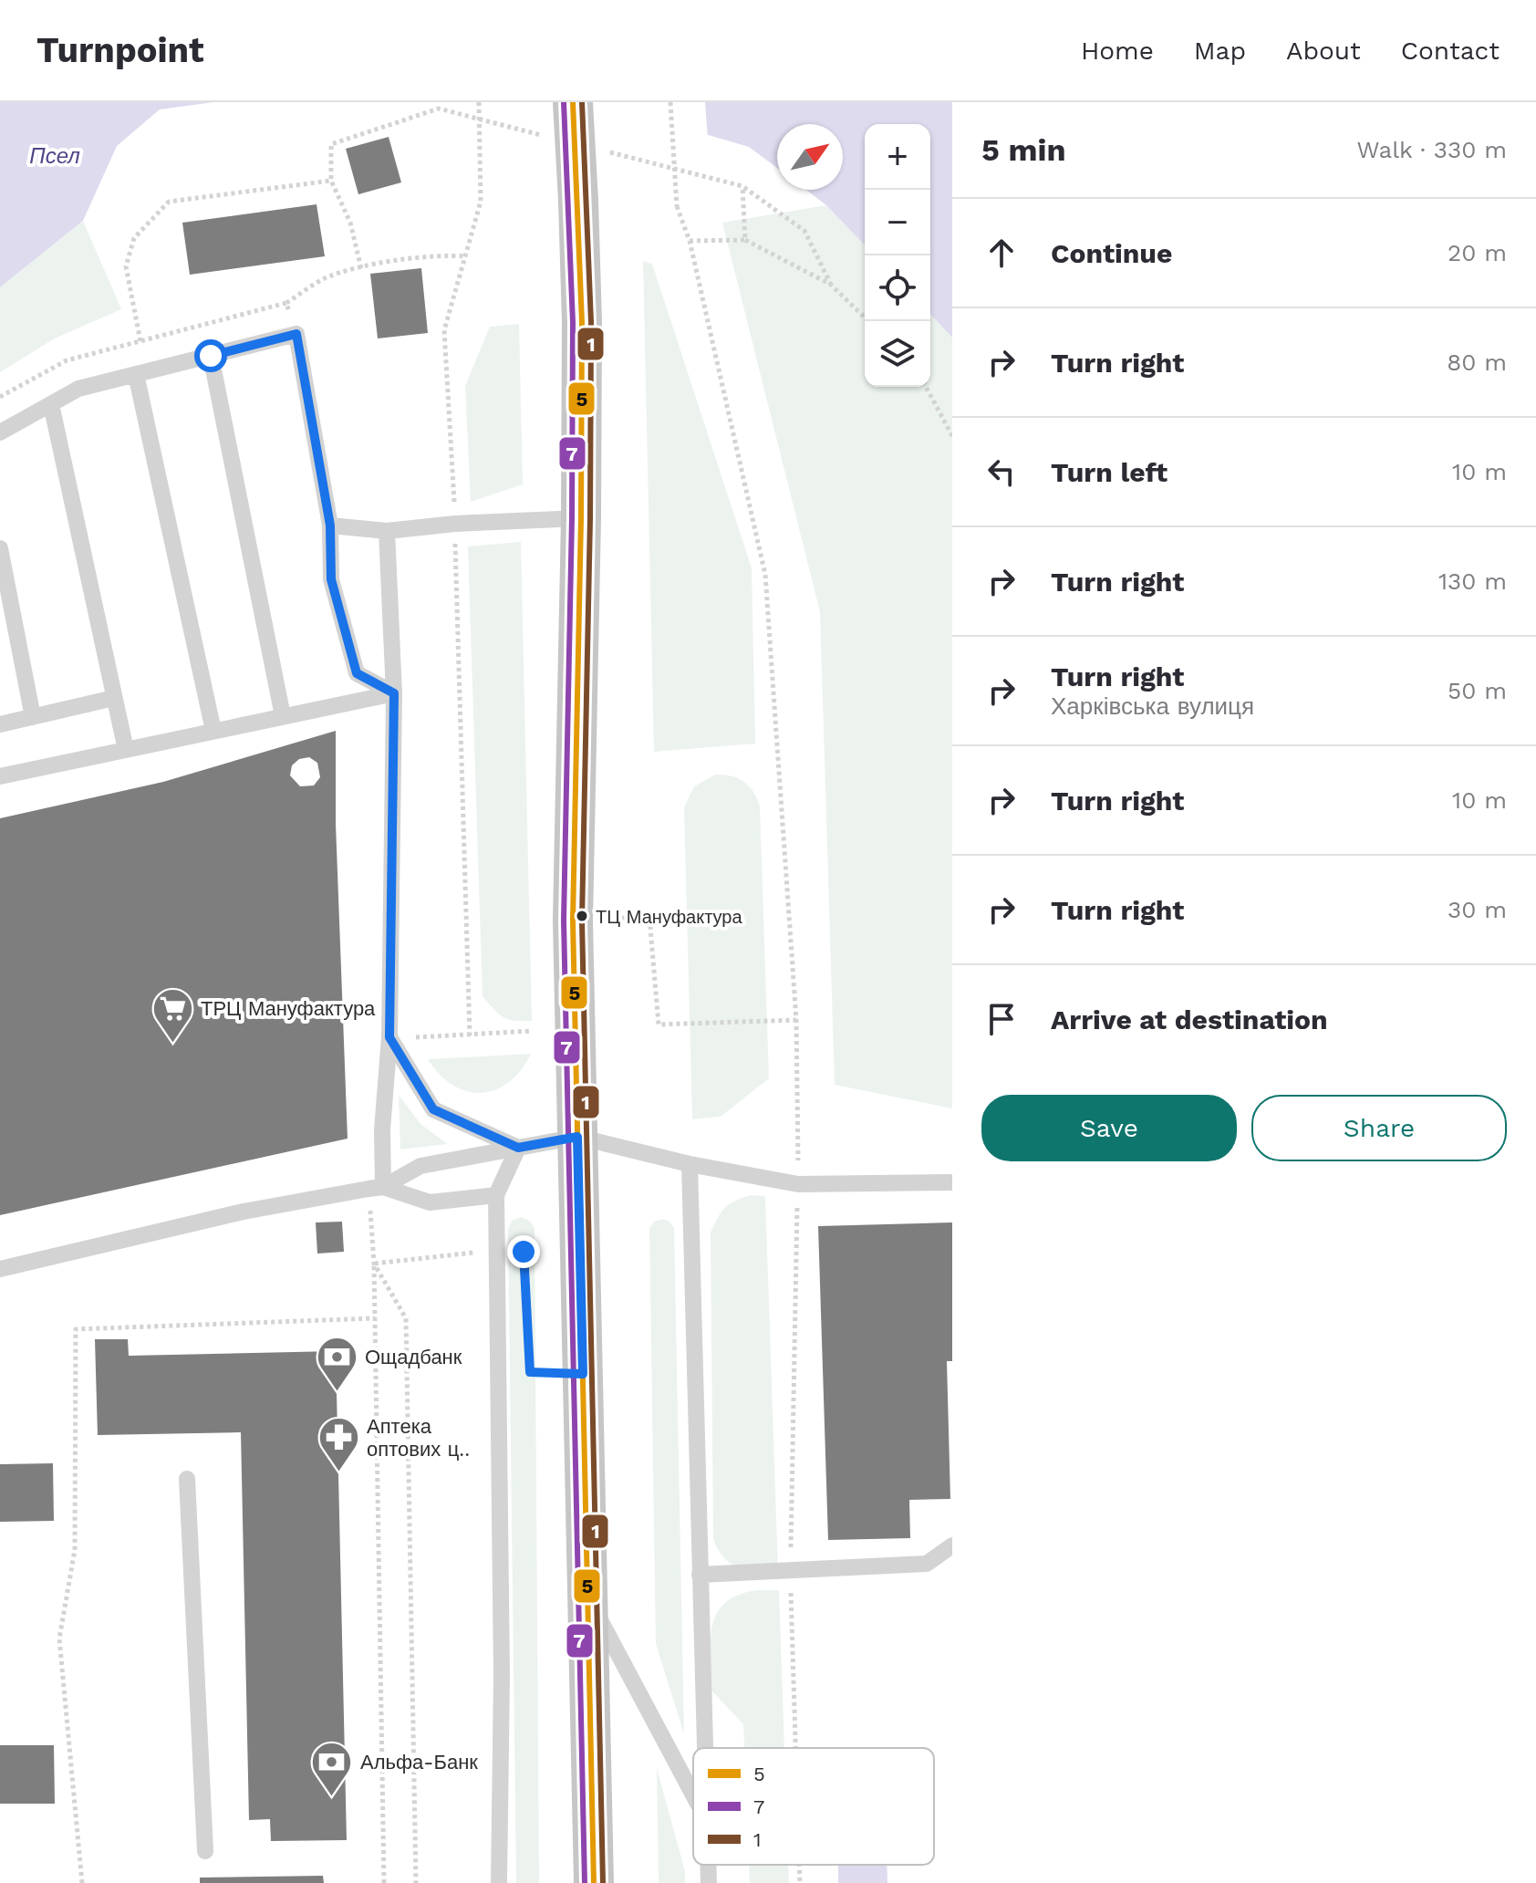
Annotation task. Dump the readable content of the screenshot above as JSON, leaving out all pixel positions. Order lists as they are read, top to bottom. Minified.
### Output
{"water":["Псел"],"places":{"other":["ТЦ Мануфактура"],"supermarket":["ТРЦ Мануфактура"],"bank":["Ощадбанк","Альфа-Банк"],"pharmacy":["Аптека оптових ц.."]},"lines":["transit line 5","transit line 7","transit line 1"],"legend":["5","7","1"],"north":"top right","page":{"header":"Turnpoint","nav":["Home","Map","About","Contact"],"heading":["5 min","Walk · 330 m"],"map_buttons":["+","−"],"list":[["Continue","20 m"],["Turn right","80 m"],["Turn left","10 m"],["Turn right","130 m"],["Turn right","Харківська вулиця","50 m"],["Turn right","10 m"],["Turn right","30 m"],"Arrive at destination"],"buttons":["Save","Share"]}}
